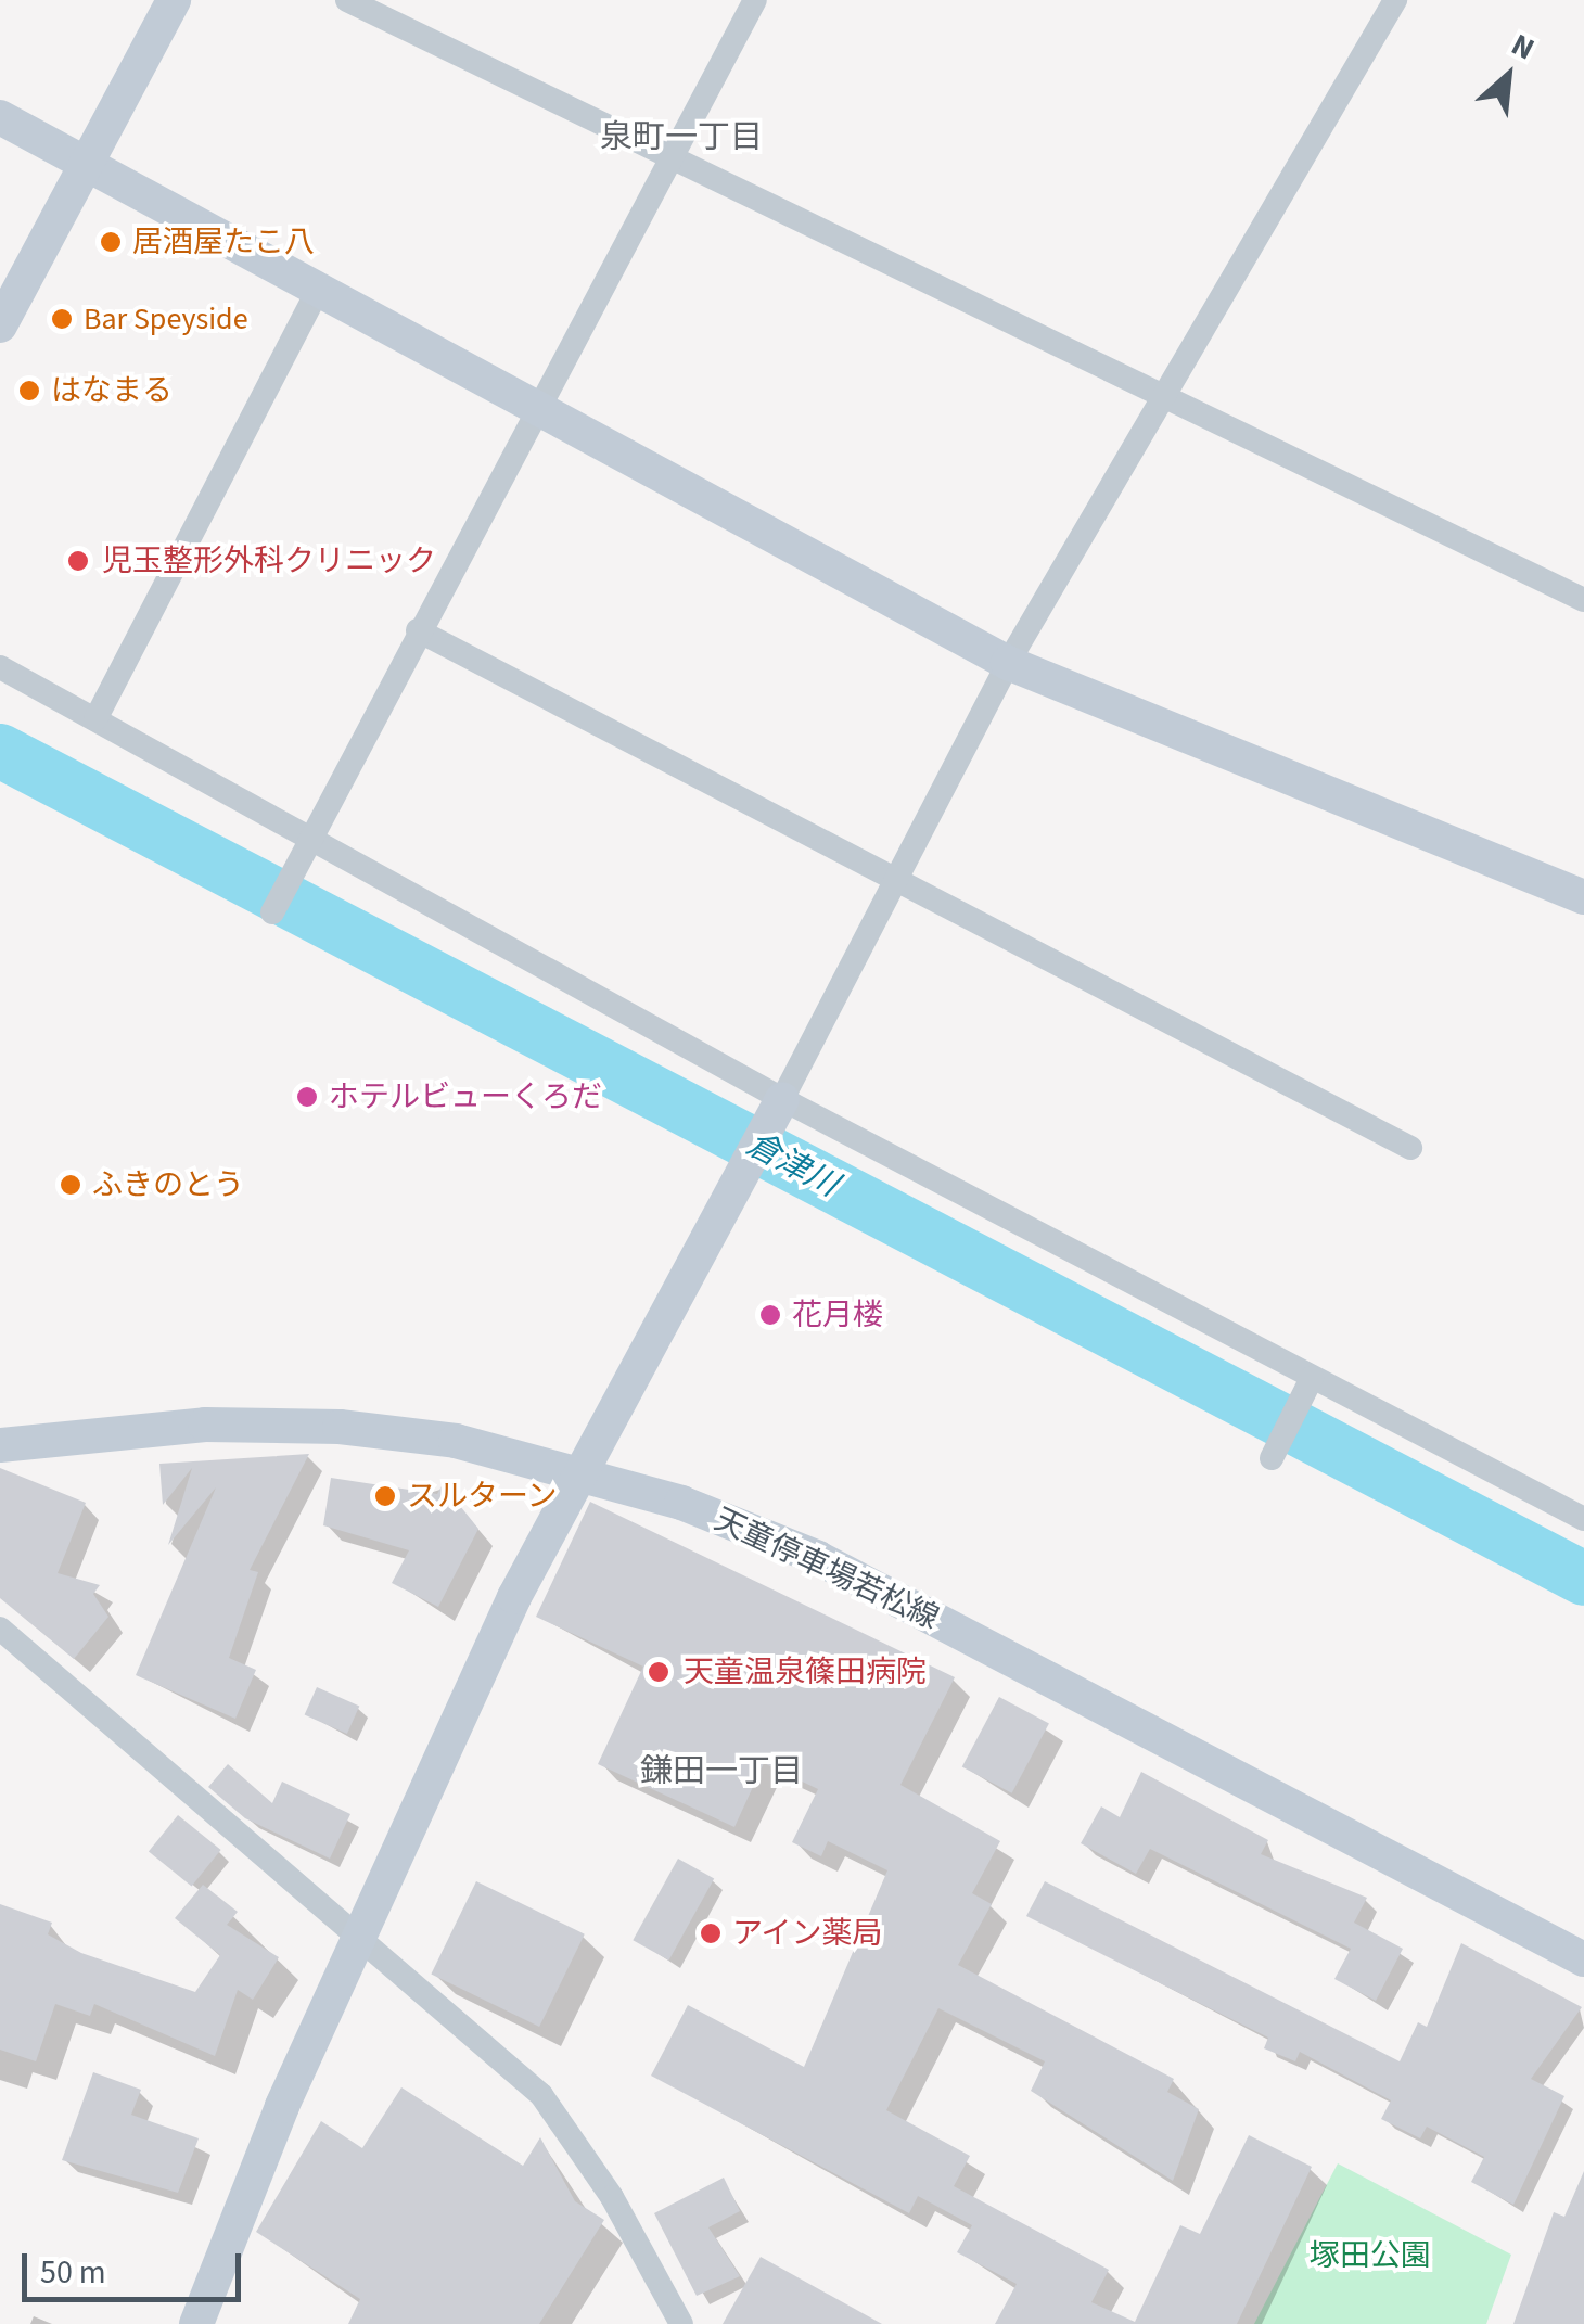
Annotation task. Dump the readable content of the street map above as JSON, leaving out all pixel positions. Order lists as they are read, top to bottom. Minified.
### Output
{"streets":{"street":["天童停車場若松線"]},"districts":["泉町一丁目","鎌田一丁目"],"water":["倉津川"],"parks":["塚田公園"],"places":["居酒屋たこ八","Bar Speyside","はなまる","児玉整形外科クリニック","ホテルビューくろだ","ふきのとう","花月楼","スルターン","天童温泉篠田病院","アイン薬局"],"scale_bar":"50 m","north":"top right"}
